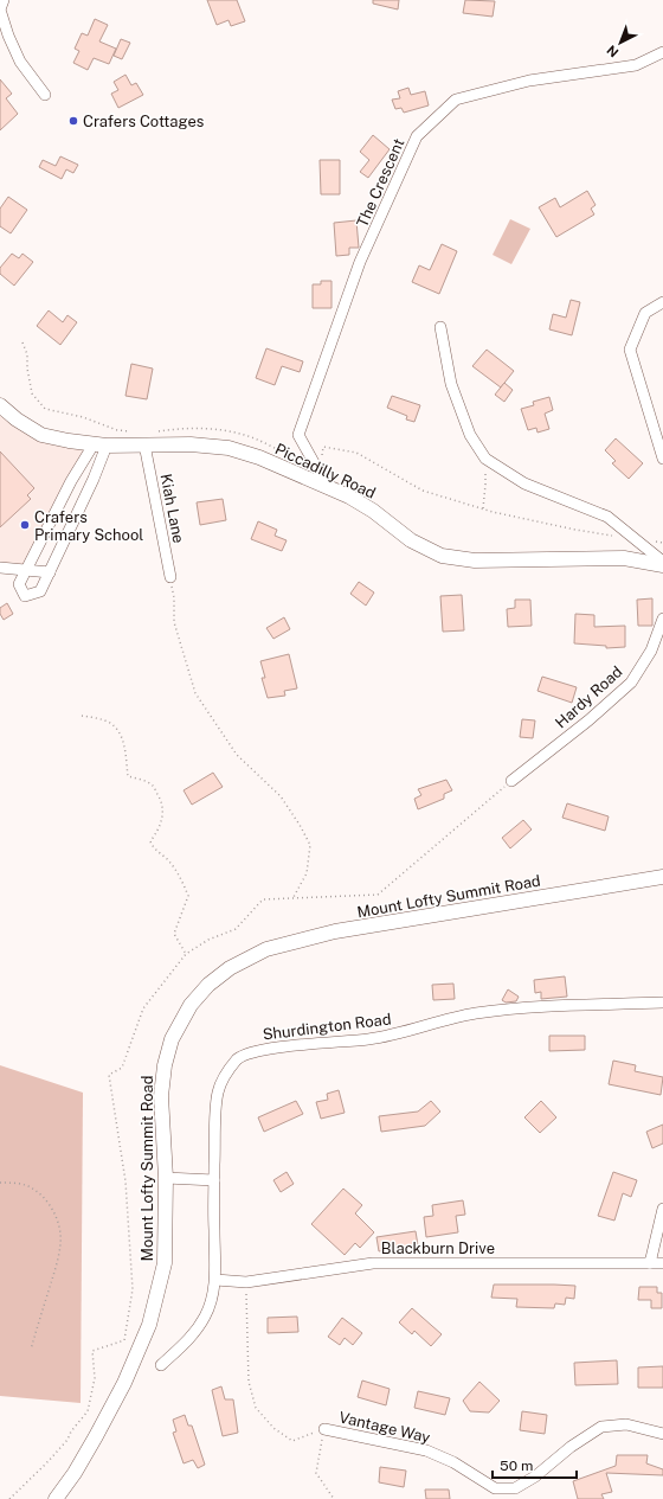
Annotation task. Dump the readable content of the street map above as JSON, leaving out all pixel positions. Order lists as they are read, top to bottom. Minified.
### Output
{"streets":{"main road":["Piccadilly Road","Mount Lofty Summit Road"],"street":["The Crescent","Kiah Lane","Hardy Road","Shurdington Road","Blackburn Drive","Vantage Way"]},"crossings":[["The Crescent","Piccadilly Road"],["Piccadilly Road","Kiah Lane"],["Shurdington Road","Blackburn Drive"]],"places":["Crafers Cottages","Crafers Primary School"],"scale_bar":"50 m","north":"bottom left"}
